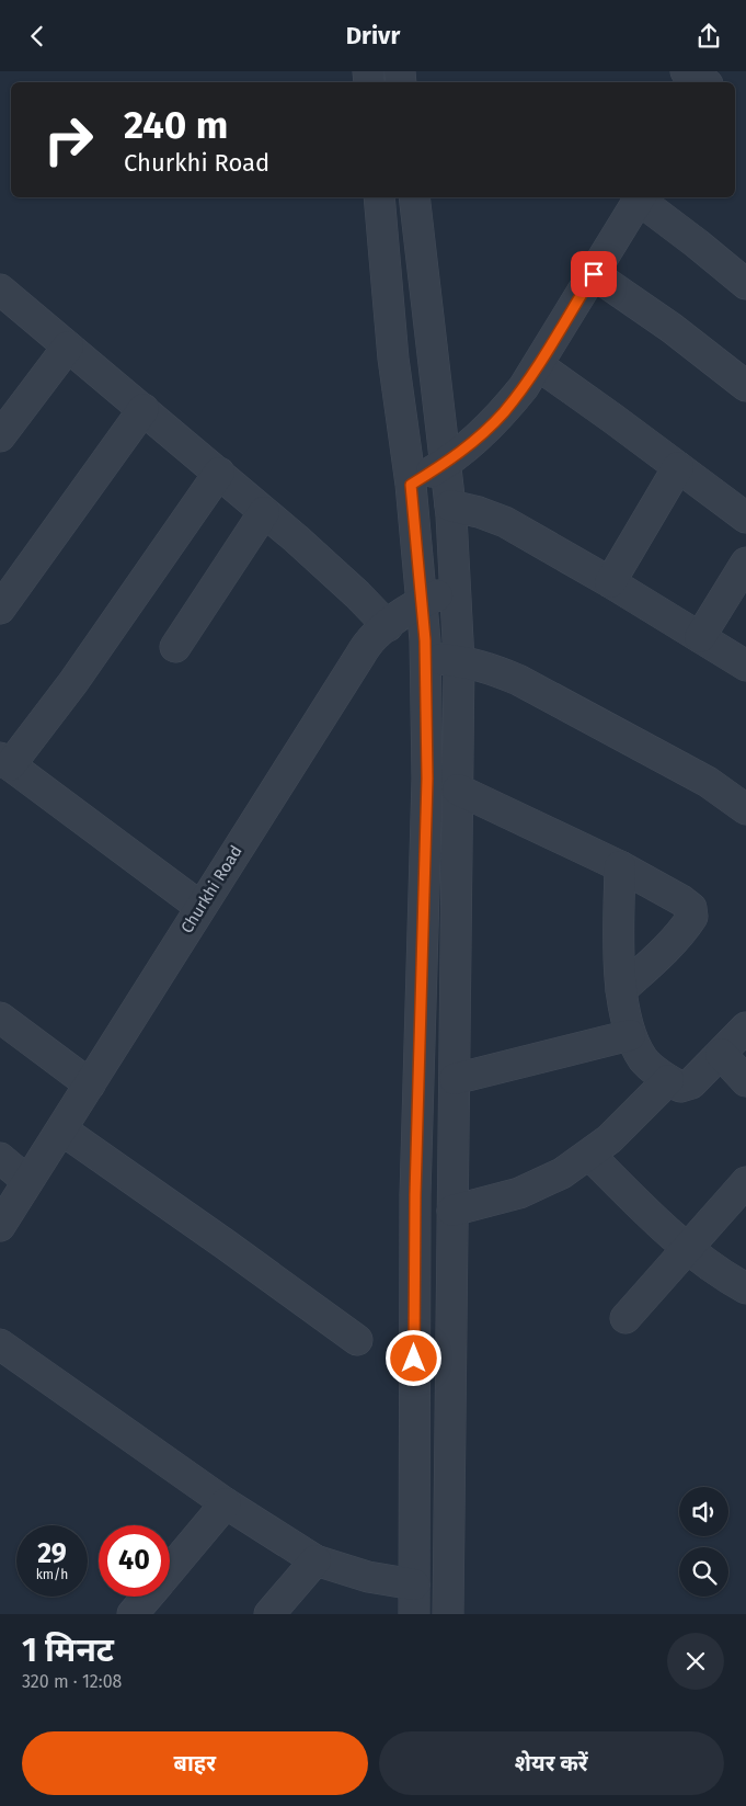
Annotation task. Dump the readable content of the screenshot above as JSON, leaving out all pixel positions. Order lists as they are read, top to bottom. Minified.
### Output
{"streets":{"street":["Churkhi Road"]},"page":{"header":"Drivr","turn":["240 m","Churkhi Road"],"speed":"29 km/h","limit":"40","heading":["1 मिनट","320 m · 12:08"],"buttons":["बाहर","शेयर करें"]}}
